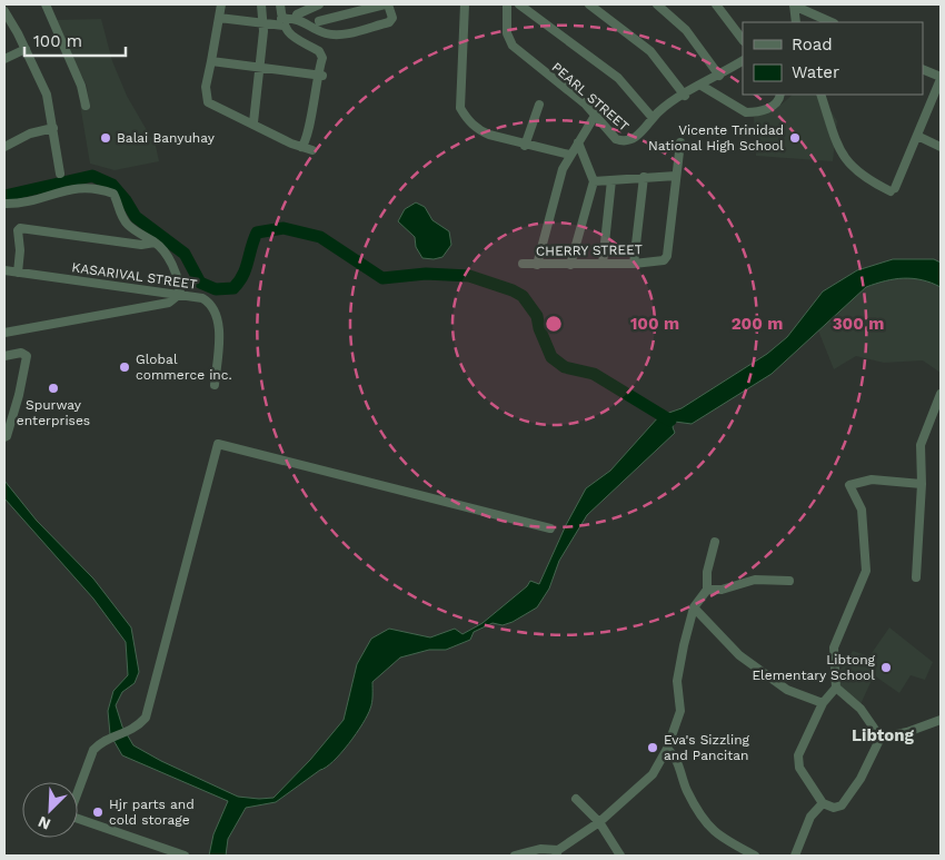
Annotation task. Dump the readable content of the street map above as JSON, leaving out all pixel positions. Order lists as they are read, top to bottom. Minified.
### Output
{"streets":{"street":["PEARL STREET","CHERRY STREET","KASARIVAL STREET"]},"districts":["Libtong"],"places":["Balai Banyuhay","Vicente Trinidad National High School","Global commerce inc.","Spurway enterprises","Libtong Elementary School","Eva's Sizzling and Pancitan","Hjr parts and cold storage"],"legend":["Road","Water"],"scale_bar":"100 m","north":"bottom left","rings":["100 m","200 m","300 m"]}
